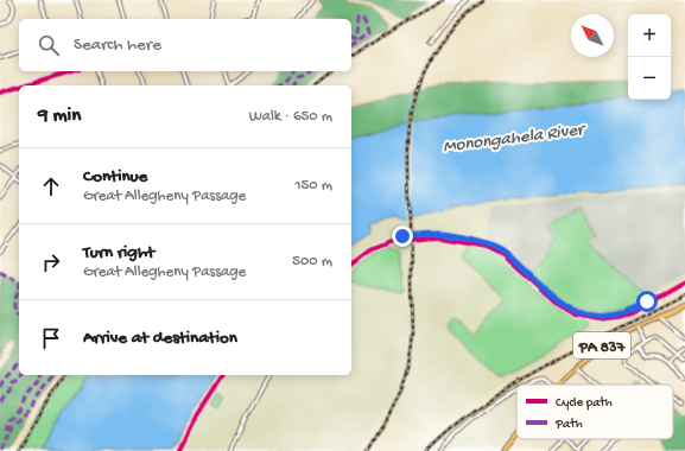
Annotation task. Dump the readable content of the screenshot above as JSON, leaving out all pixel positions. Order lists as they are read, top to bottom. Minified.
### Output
{"streets":{"main road":["PA 837"]},"water":["Monongahela River"],"legend":["Cycle path","Path"],"north":"top left","page":{"map_buttons":["+","−"],"search":"Search here","heading":["9 min","Walk · 650 m"],"list":[["Continue","Great Allegheny Passage","150 m"],["Turn right","Great Allegheny Passage","500 m"],"Arrive at destination"]}}
